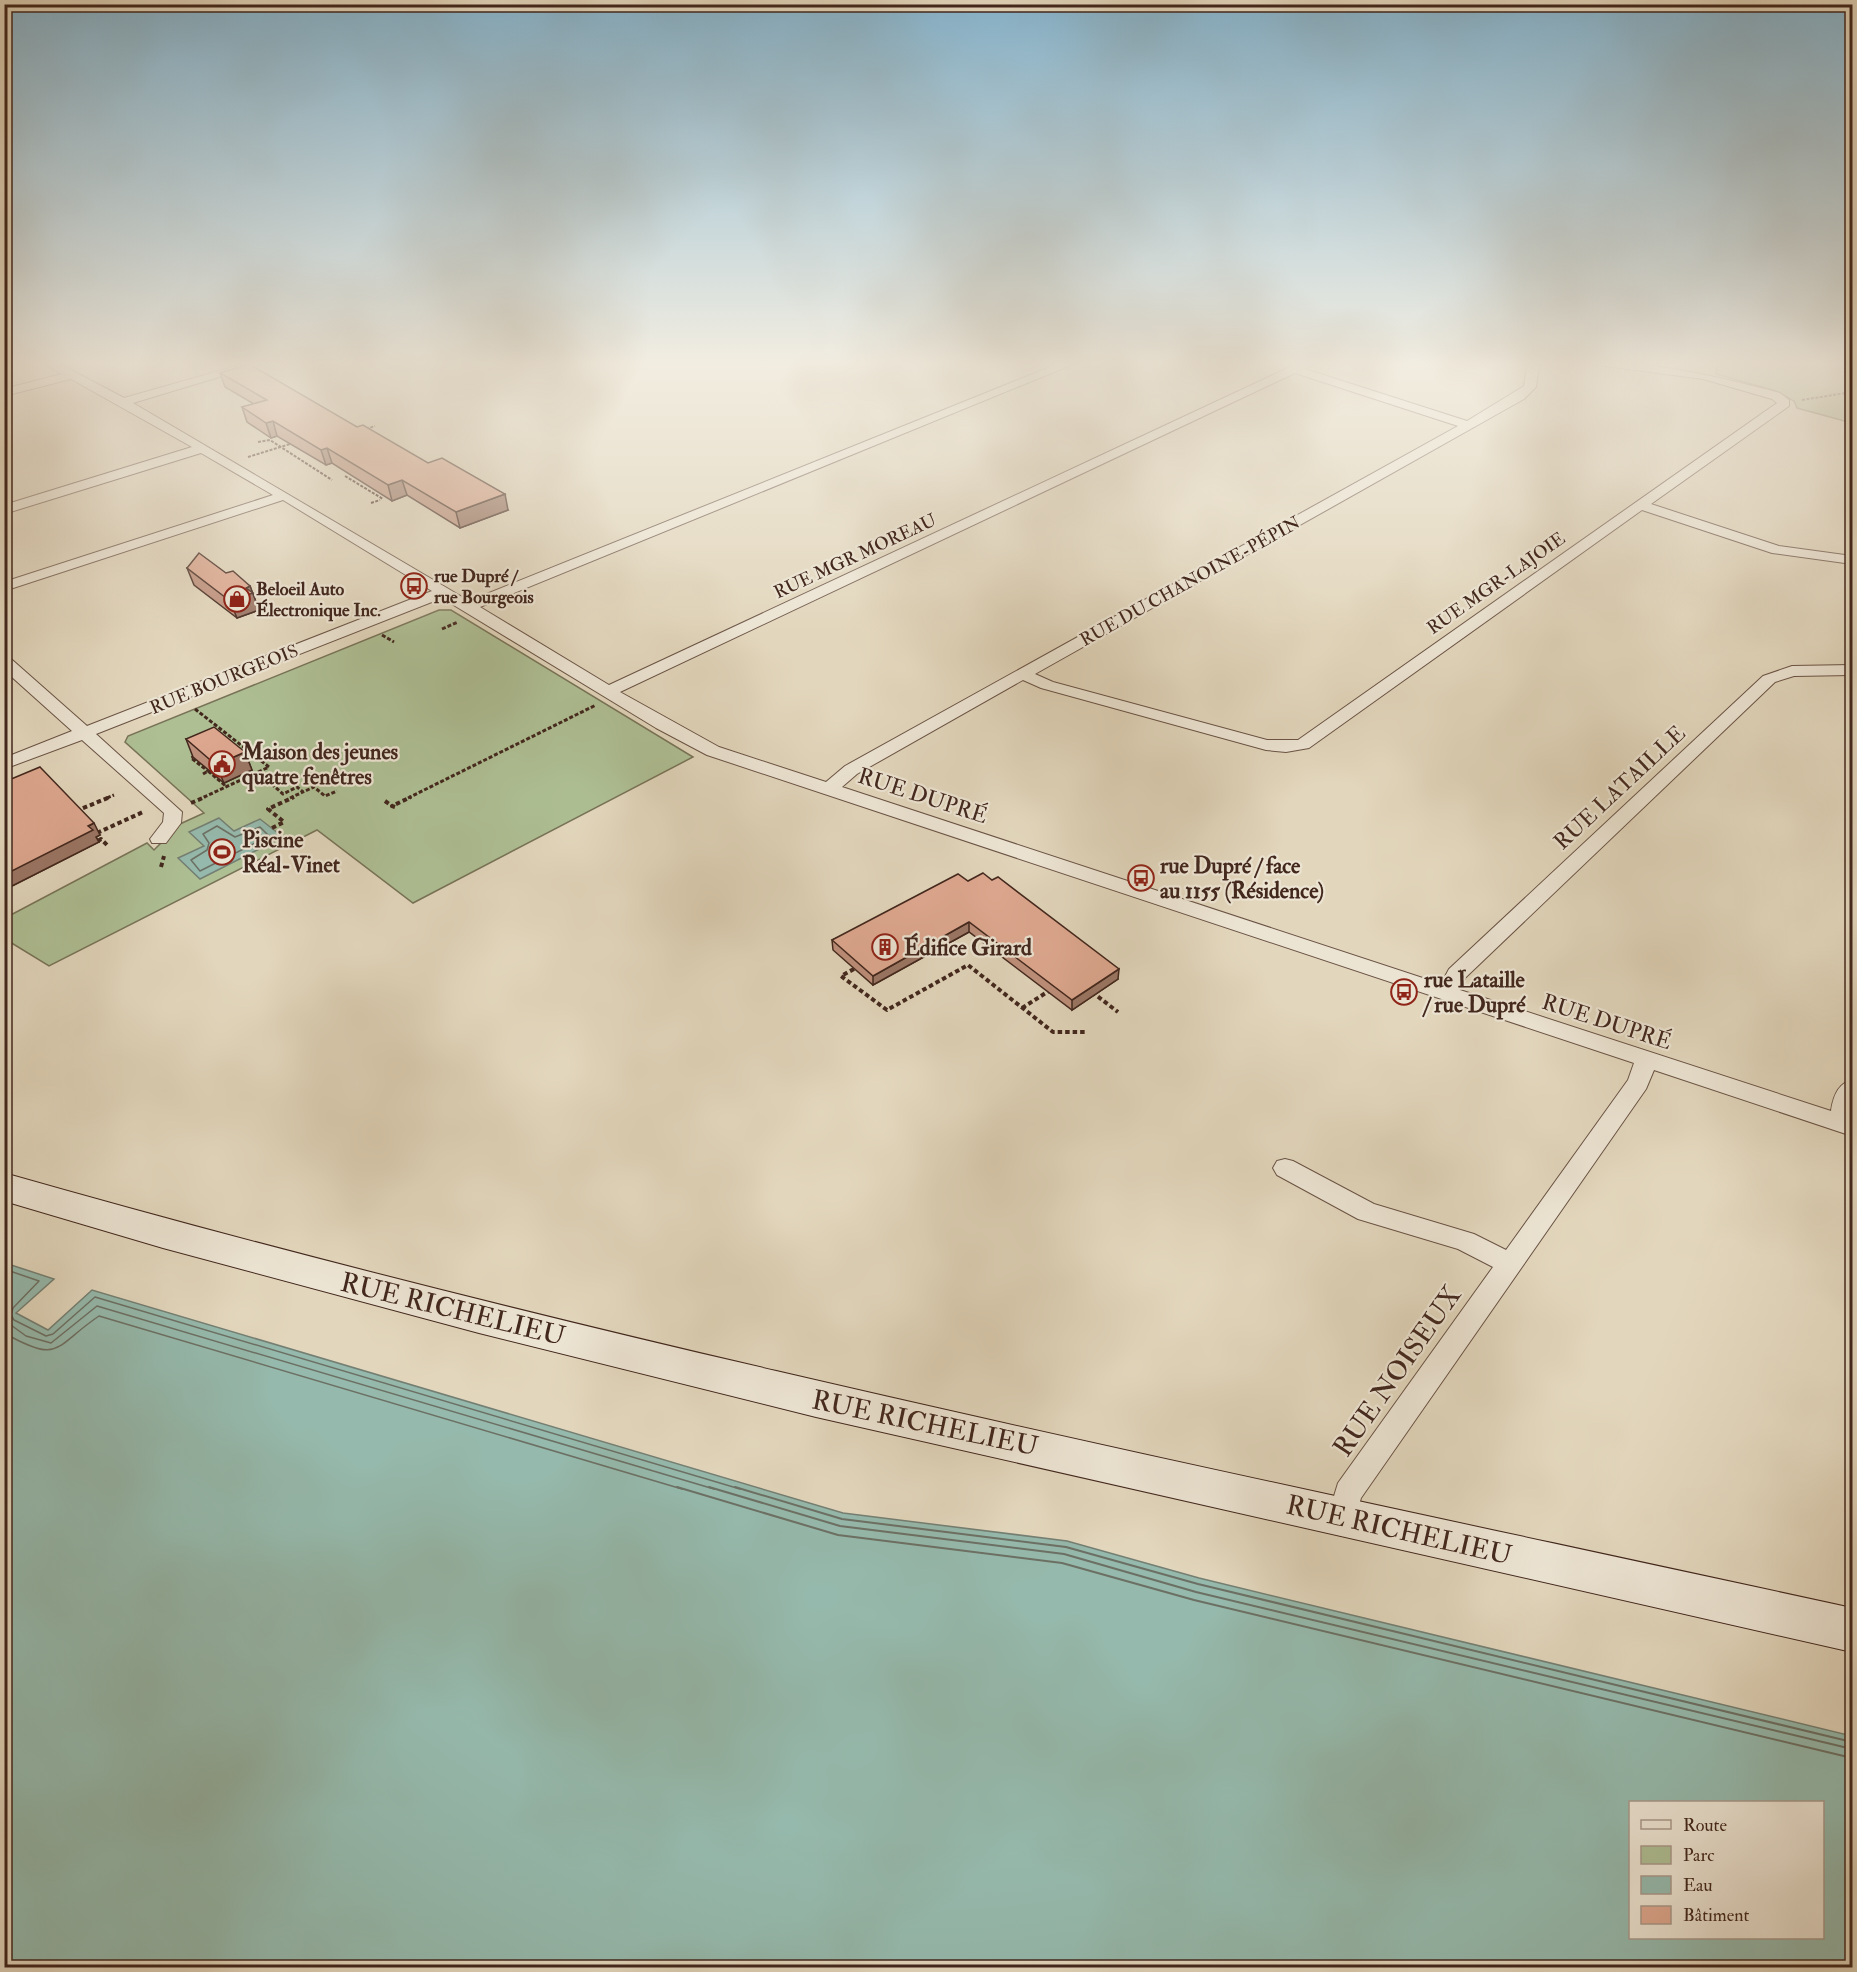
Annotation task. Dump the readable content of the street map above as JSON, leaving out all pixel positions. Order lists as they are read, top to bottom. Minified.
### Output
{"streets":{"main road":["RUE RICHELIEU"],"street":["RUE MGR MOREAU","RUE DU CHANOINE-PÉPIN","RUE MGR-LAJOIE","RUE BOURGEOIS","RUE LATAILLE","RUE DUPRÉ","RUE NOISEUX"]},"crossings":[["RUE MGR MOREAU","RUE DUPRÉ"],["RUE DU CHANOINE-PÉPIN","RUE MGR-LAJOIE"],["RUE DU CHANOINE-PÉPIN","RUE DUPRÉ"],["RUE BOURGEOIS","RUE DUPRÉ"],["RUE LATAILLE","RUE DUPRÉ"],["RUE DUPRÉ","RUE NOISEUX"],["RUE RICHELIEU","RUE NOISEUX"]],"places":{"bus stop":["rue Dupré / rue Bourgeois","rue Dupré / face au 1155 (Résidence)","rue Lataille / rue Dupré"],"shop":["Beloeil Auto Électronique Inc."],"public building":["Maison des jeunes quatre fenêtres"],"sports":["Piscine Réal-Vinet"],"building":["Édifice Girard"]},"legend":["Route","Parc","Eau","Bâtiment"]}
